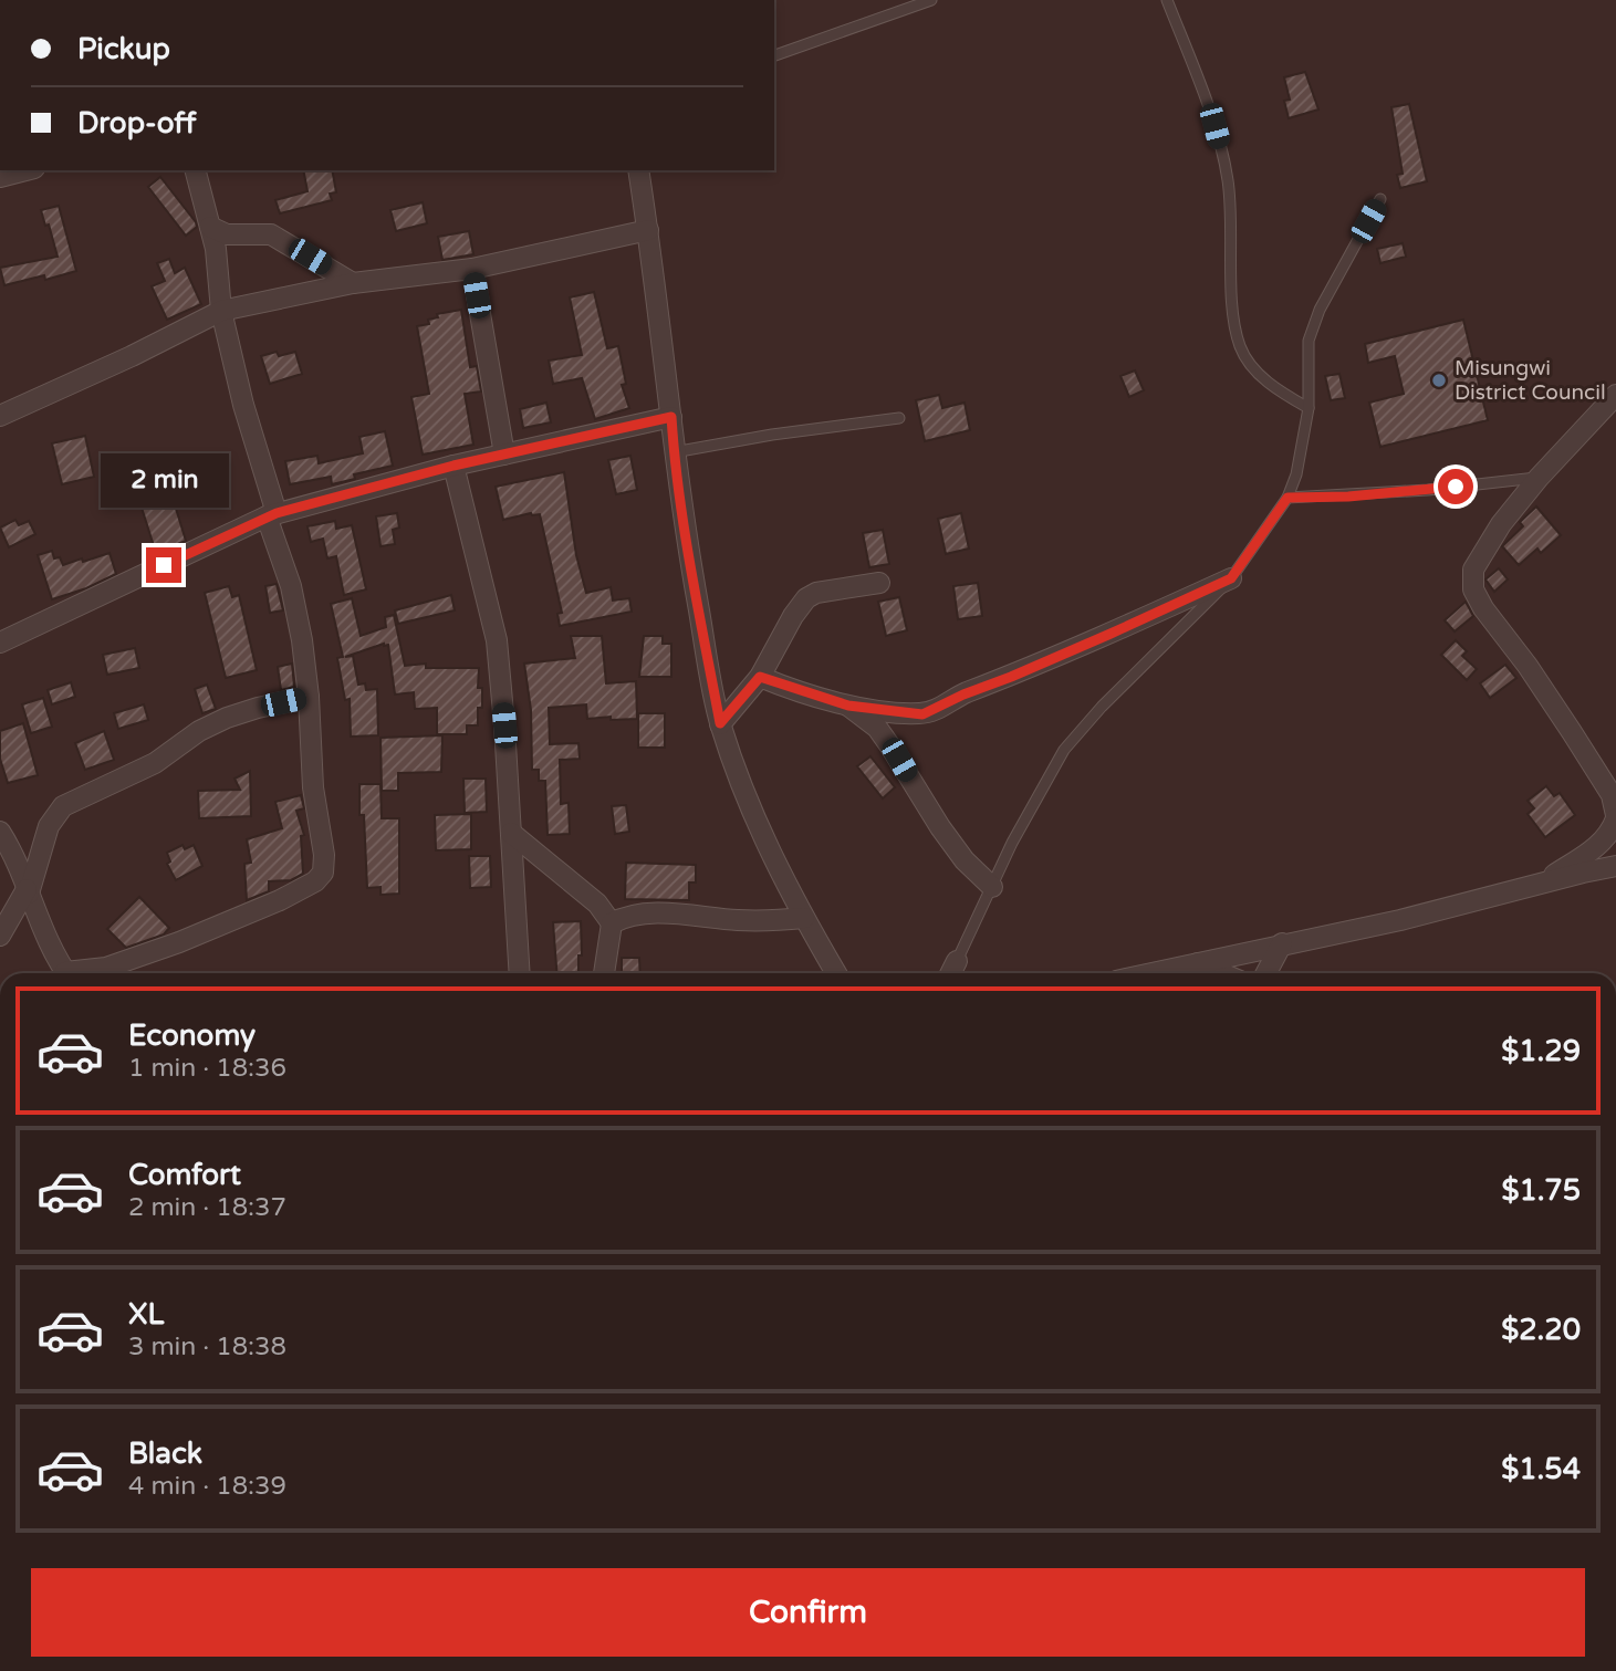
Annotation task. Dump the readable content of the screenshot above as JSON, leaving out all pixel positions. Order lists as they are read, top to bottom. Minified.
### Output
{"places":["Misungwi District Council"],"page":{"banner":["Pickup","Drop-off"],"bubble":"2 min","list":[{"name":"Economy","note":"1 min · 18:36","value":"$1.29"},{"name":"Comfort","note":"2 min · 18:37","value":"$1.75"},{"name":"XL","note":"3 min · 18:38","value":"$2.20"},{"name":"Black","note":"4 min · 18:39","value":"$1.54"}],"buttons":"Confirm"}}
